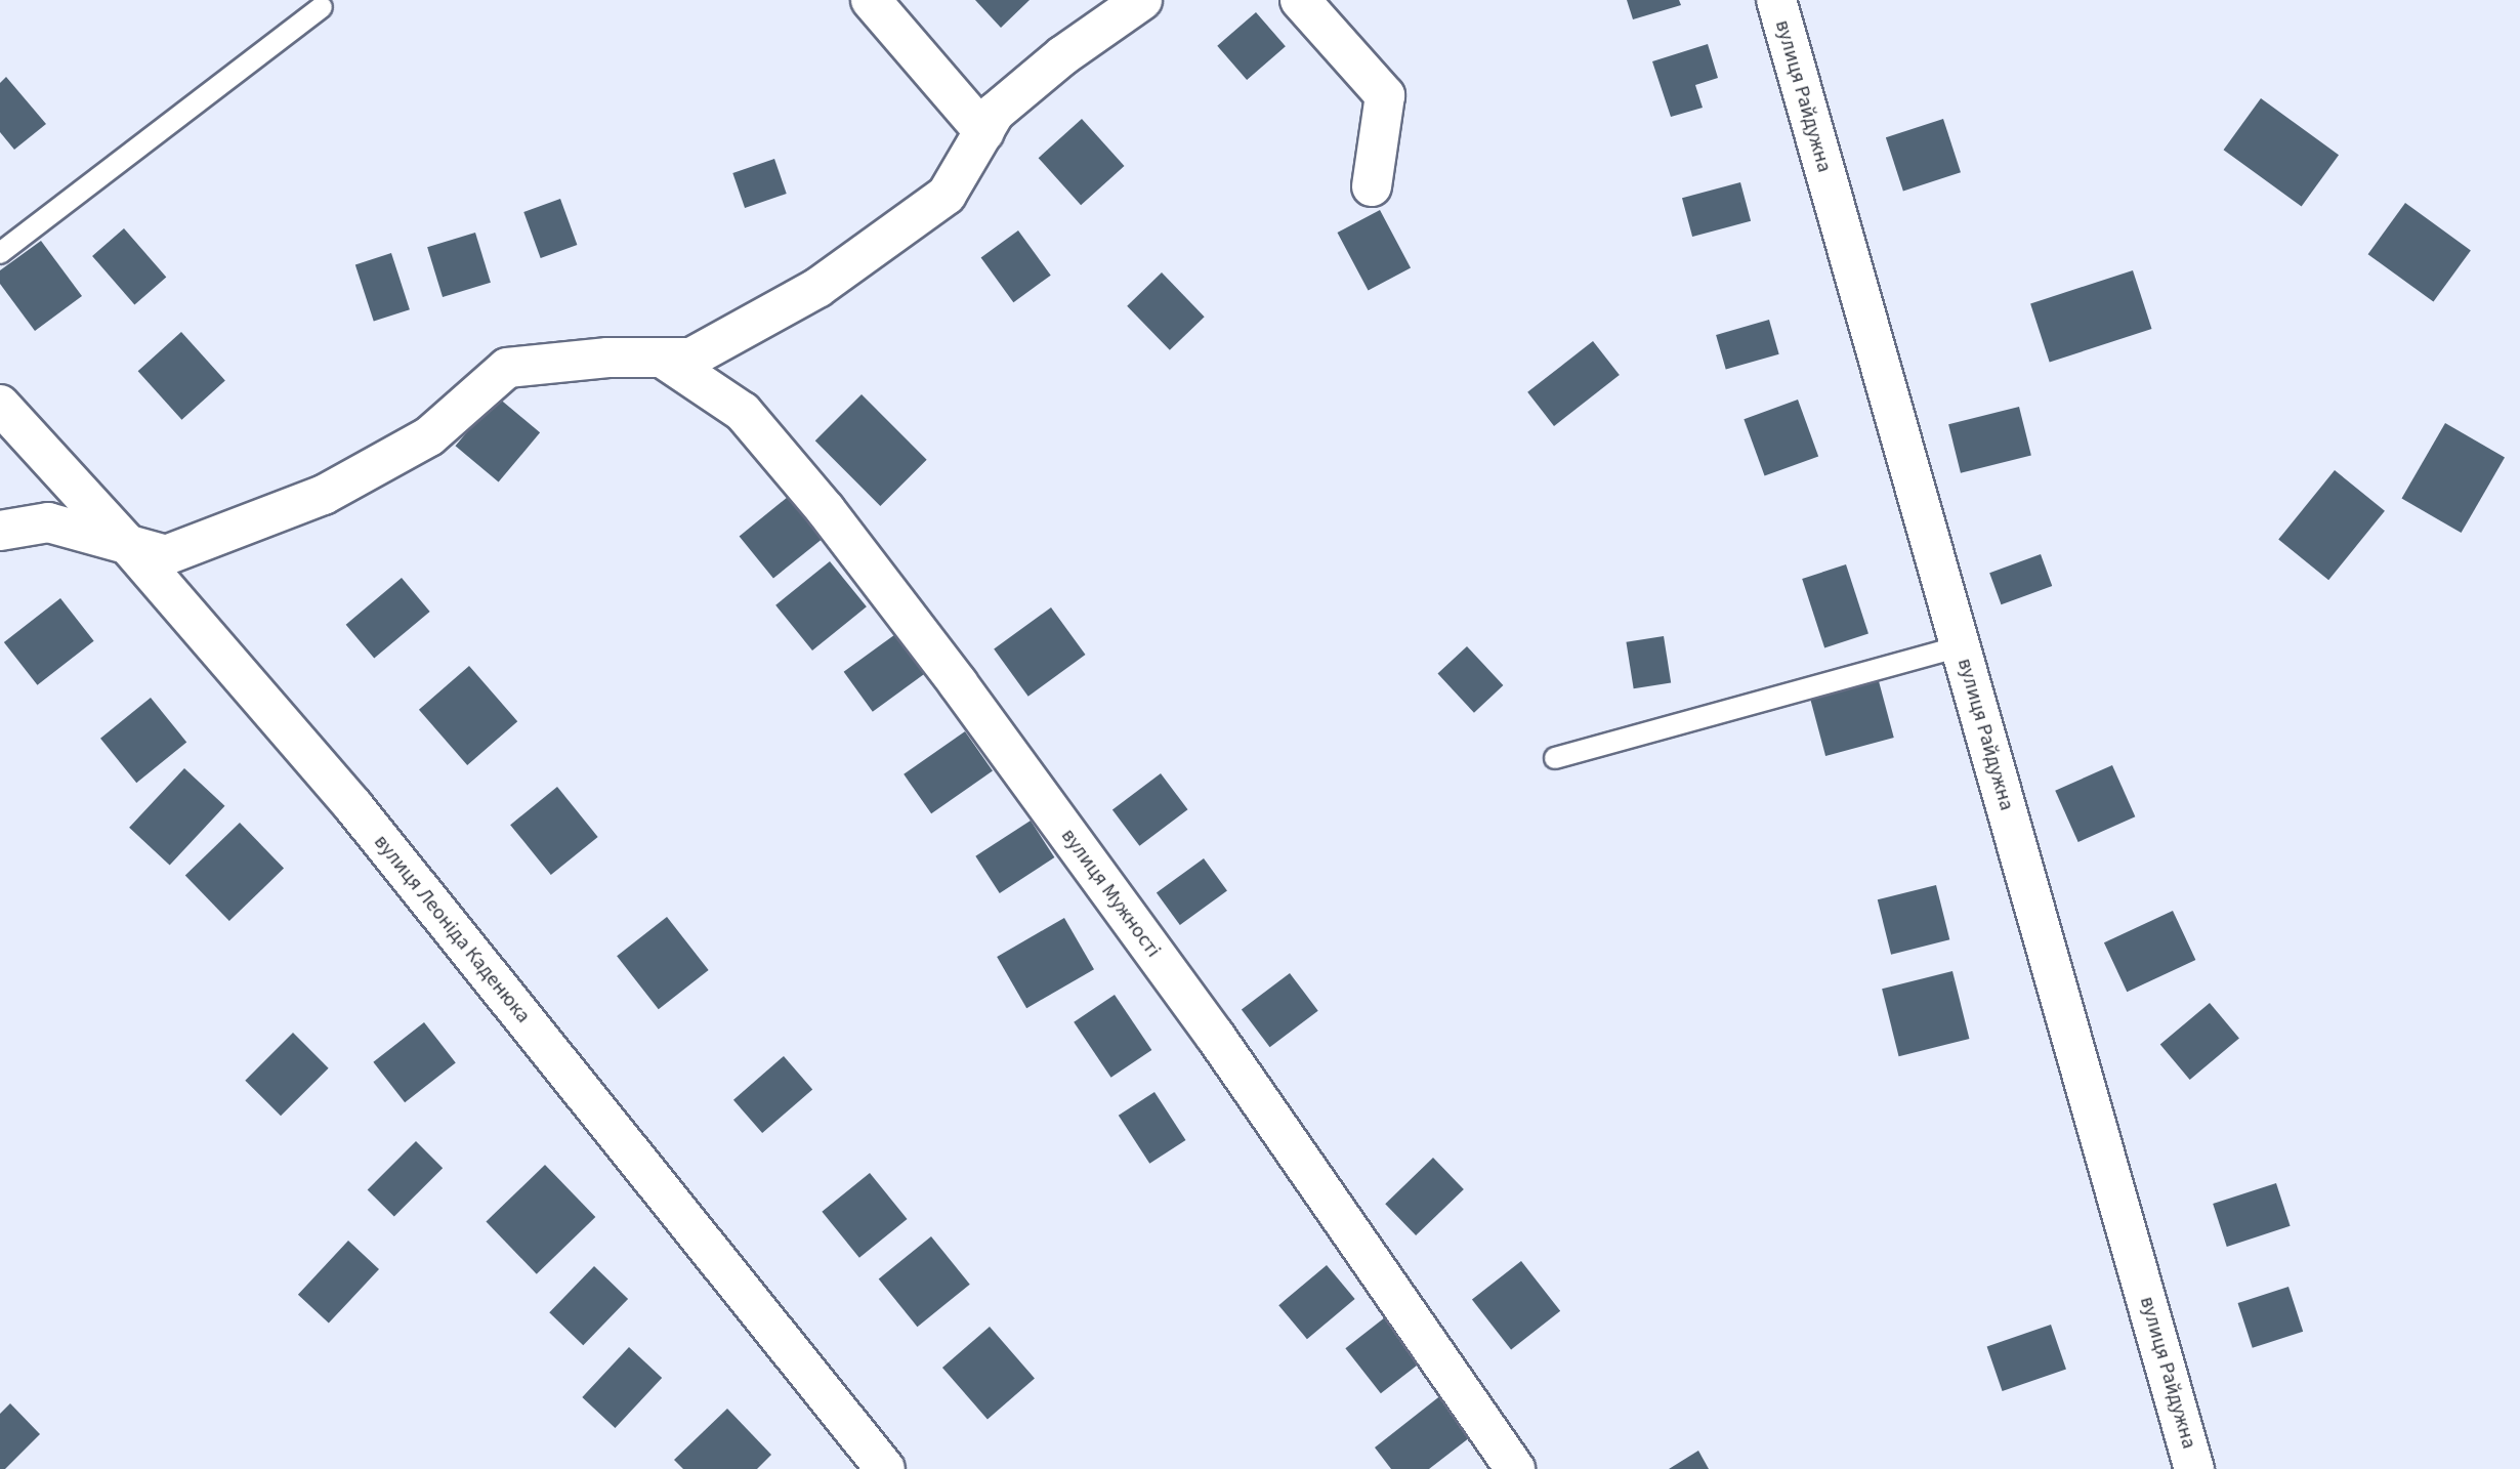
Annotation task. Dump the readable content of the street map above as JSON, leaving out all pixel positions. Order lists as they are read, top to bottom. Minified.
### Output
{"streets":{"street":["вулиця Райдужна","вулиця Мужності","вулиця Леоніда Каденюка"]}}
